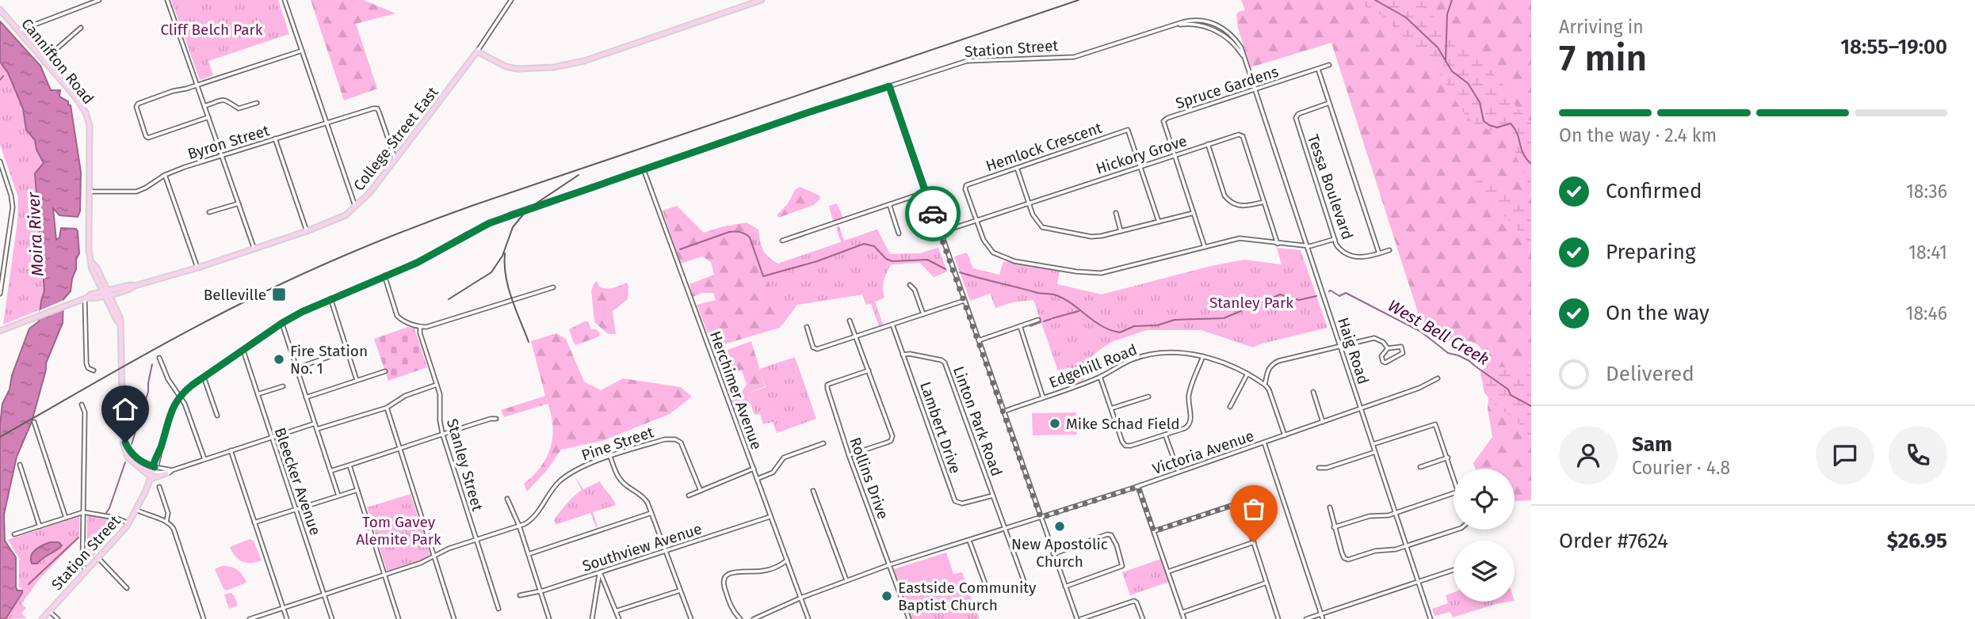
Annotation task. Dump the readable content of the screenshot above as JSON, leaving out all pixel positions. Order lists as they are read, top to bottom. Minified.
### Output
{"streets":{"main road":["Station Street","Cannifton Road","College Street East"],"street":["Spruce Gardens","Byron Street","Hemlock Crescent","Hickory Grove","Tessa Boulevard","Haig Road","Edgehill Road","Herchimer Avenue","Linton Park Road","Lambert Drive","Pine Street","Victoria Avenue","Stanley Street","Rollins Drive","Bleecker Avenue","Southview Avenue"]},"crossings":[["Station Street","Spruce Gardens"],["Station Street","Haig Road"],["Station Street","Herchimer Avenue"],["Station Street","Bleecker Avenue"],["Cannifton Road","College Street East"],["Cannifton Road","Byron Street"],["Spruce Gardens","Hickory Grove"],["Spruce Gardens","Haig Road"],["College Street East","Byron Street"],["Hemlock Crescent","Hickory Grove"],["Haig Road","Victoria Avenue"],["Herchimer Avenue","Victoria Avenue"],["Herchimer Avenue","Southview Avenue"],["Linton Park Road","Lambert Drive"],["Linton Park Road","Victoria Avenue"],["Pine Street","Stanley Street"],["Pine Street","Bleecker Avenue"],["Victoria Avenue","Rollins Drive"]],"water":["Moira River","West Bell Creek"],"parks":["Cliff Belch Park","Stanley Park","Tom Gavey Alemite Park"],"places":{"transit":["Belleville"],"other":["Fire Station No. 1","Mike Schad Field","New Apostolic Church","Eastside Community Baptist Church"]},"page":{"heading":["7 min","Arriving in","18:55–19:00"],"panel":["Sam","Courier · 4.8","Order #7624","$26.95"],"bar":"On the way · 2.4 km","list":[["Confirmed","18:36"],["Preparing","18:41"],["On the way","18:46"],"Delivered"]}}
